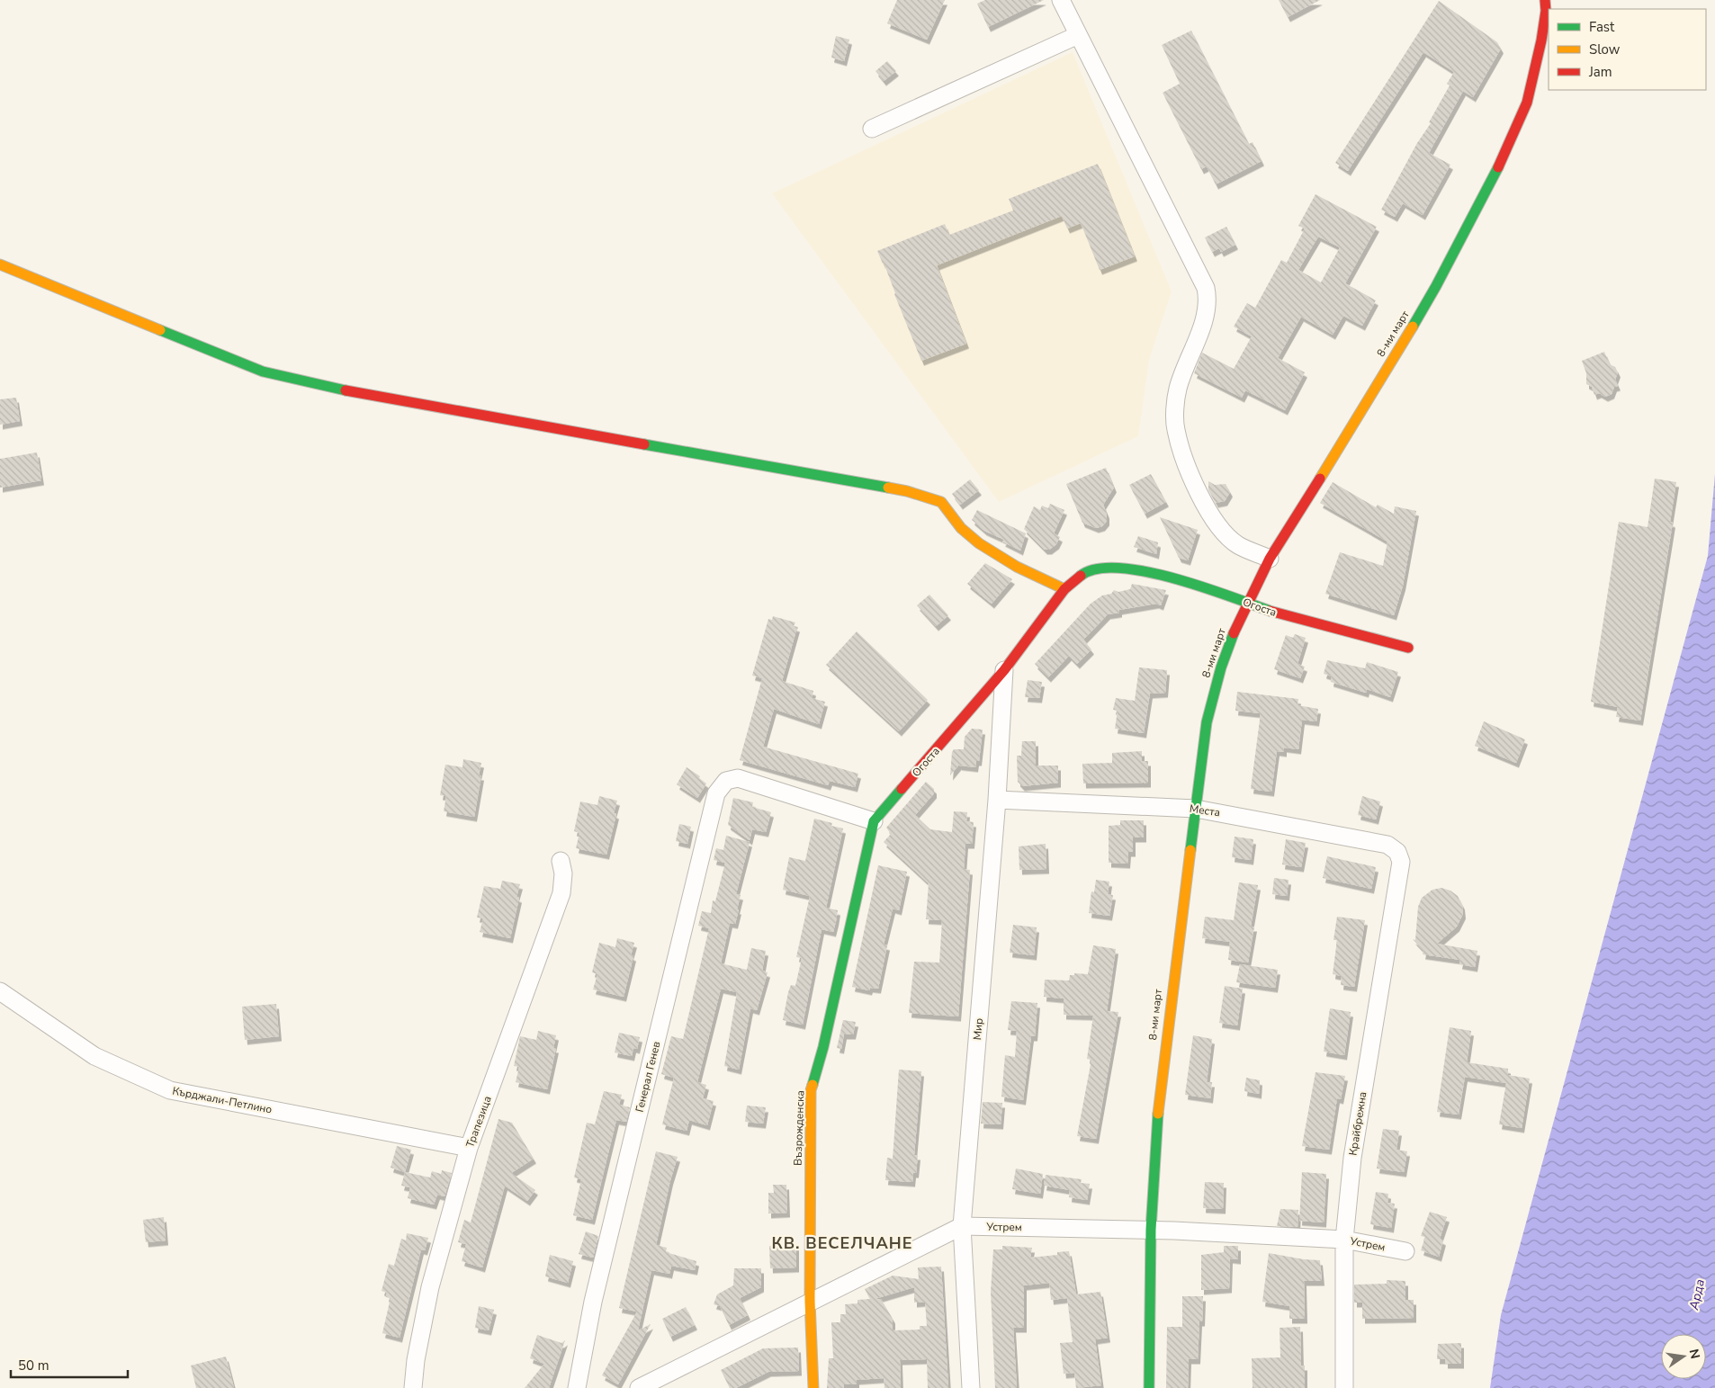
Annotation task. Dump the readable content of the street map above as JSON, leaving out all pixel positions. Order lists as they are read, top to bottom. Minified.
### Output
{"streets":{"street":["8-ми март","Огоста","Места","Мир","Генерал Генев","Кърджали-Петлино","Трапезица","Крайбрежна","Възрожденска","Устрем"]},"crossings":[["8-ми март","Огоста"],["8-ми март","Места"],["8-ми март","Устрем"],["Огоста","Мир"],["Огоста","Генерал Генев"],["Огоста","Възрожденска"],["Места","Мир"],["Места","Крайбрежна"],["Мир","Устрем"],["Генерал Генев","Възрожденска"],["Кърджали-Петлино","Трапезица"],["Крайбрежна","Устрем"],["Възрожденска","Устрем"]],"districts":["КВ. ВЕСЕЛЧАНЕ"],"water":["Арда"],"legend":["Fast","Slow","Jam"],"scale_bar":"50 m","north":"right"}
